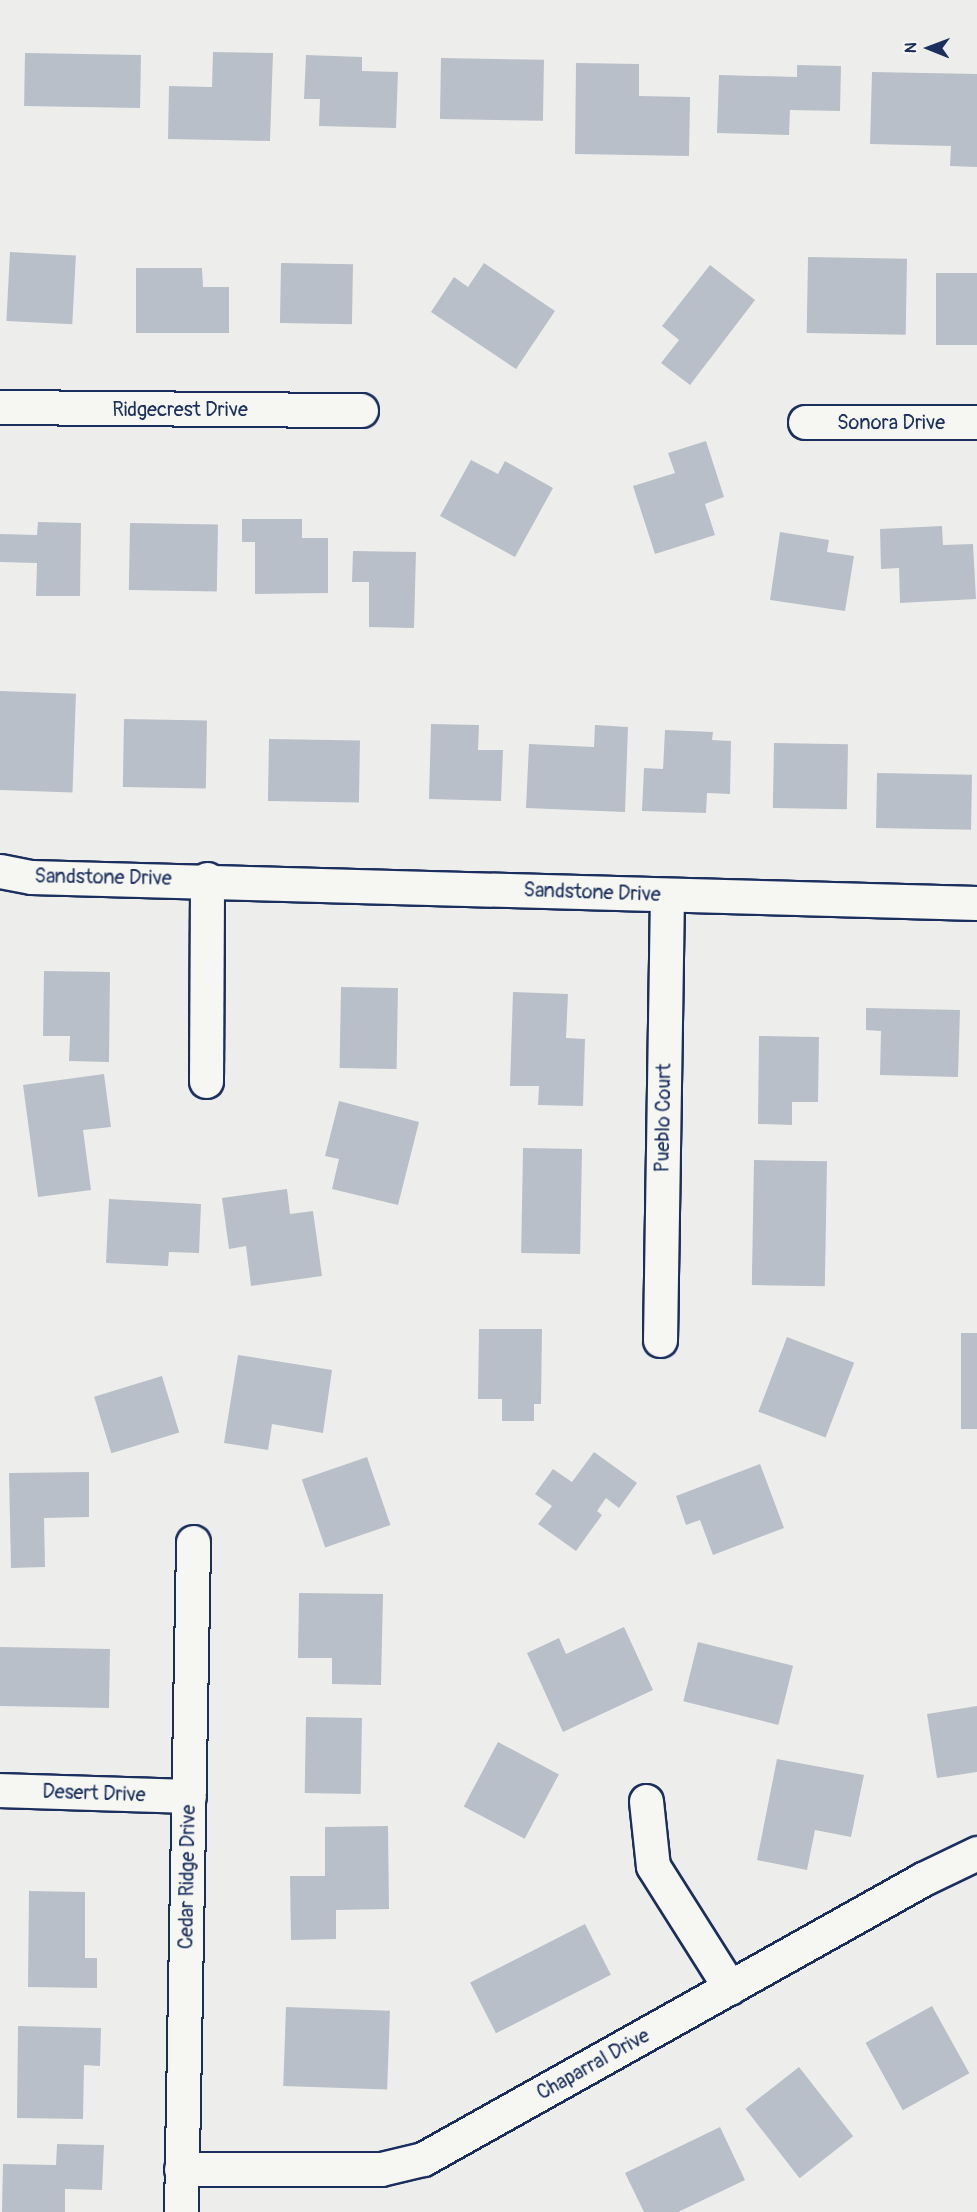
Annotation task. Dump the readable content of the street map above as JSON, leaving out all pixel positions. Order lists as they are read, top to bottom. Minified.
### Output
{"streets":{"street":["Ridgecrest Drive","Sonora Drive","Sandstone Drive","Pueblo Court","Desert Drive","Cedar Ridge Drive","Chaparral Drive"]},"crossings":[["Sandstone Drive","Pueblo Court"],["Desert Drive","Cedar Ridge Drive"],["Cedar Ridge Drive","Chaparral Drive"]],"north":"left"}
